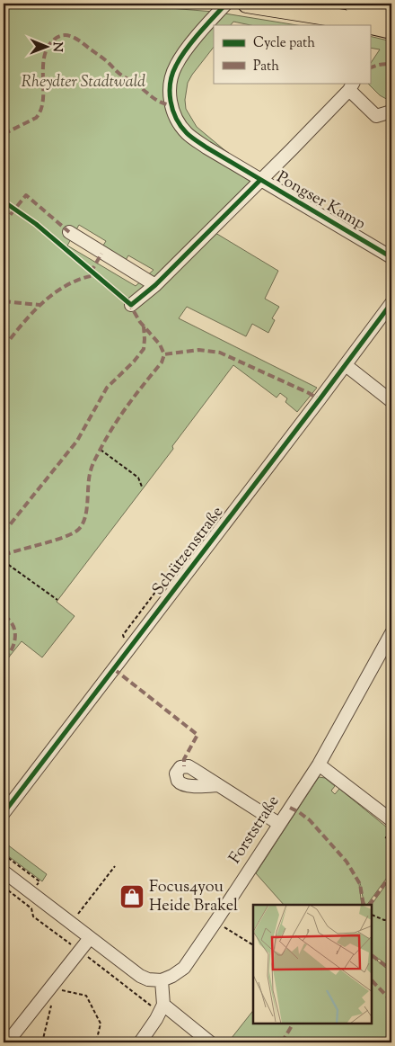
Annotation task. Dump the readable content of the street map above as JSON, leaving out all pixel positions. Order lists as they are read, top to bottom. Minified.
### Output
{"streets":{"street":["Pongser Kamp","Schützenstraße","Forststraße"]},"parks":["Rheydter Stadtwald"],"places":{"shop":["Focus4you Heide Brakel"]},"legend":["Cycle path","Path"],"north":"right"}
